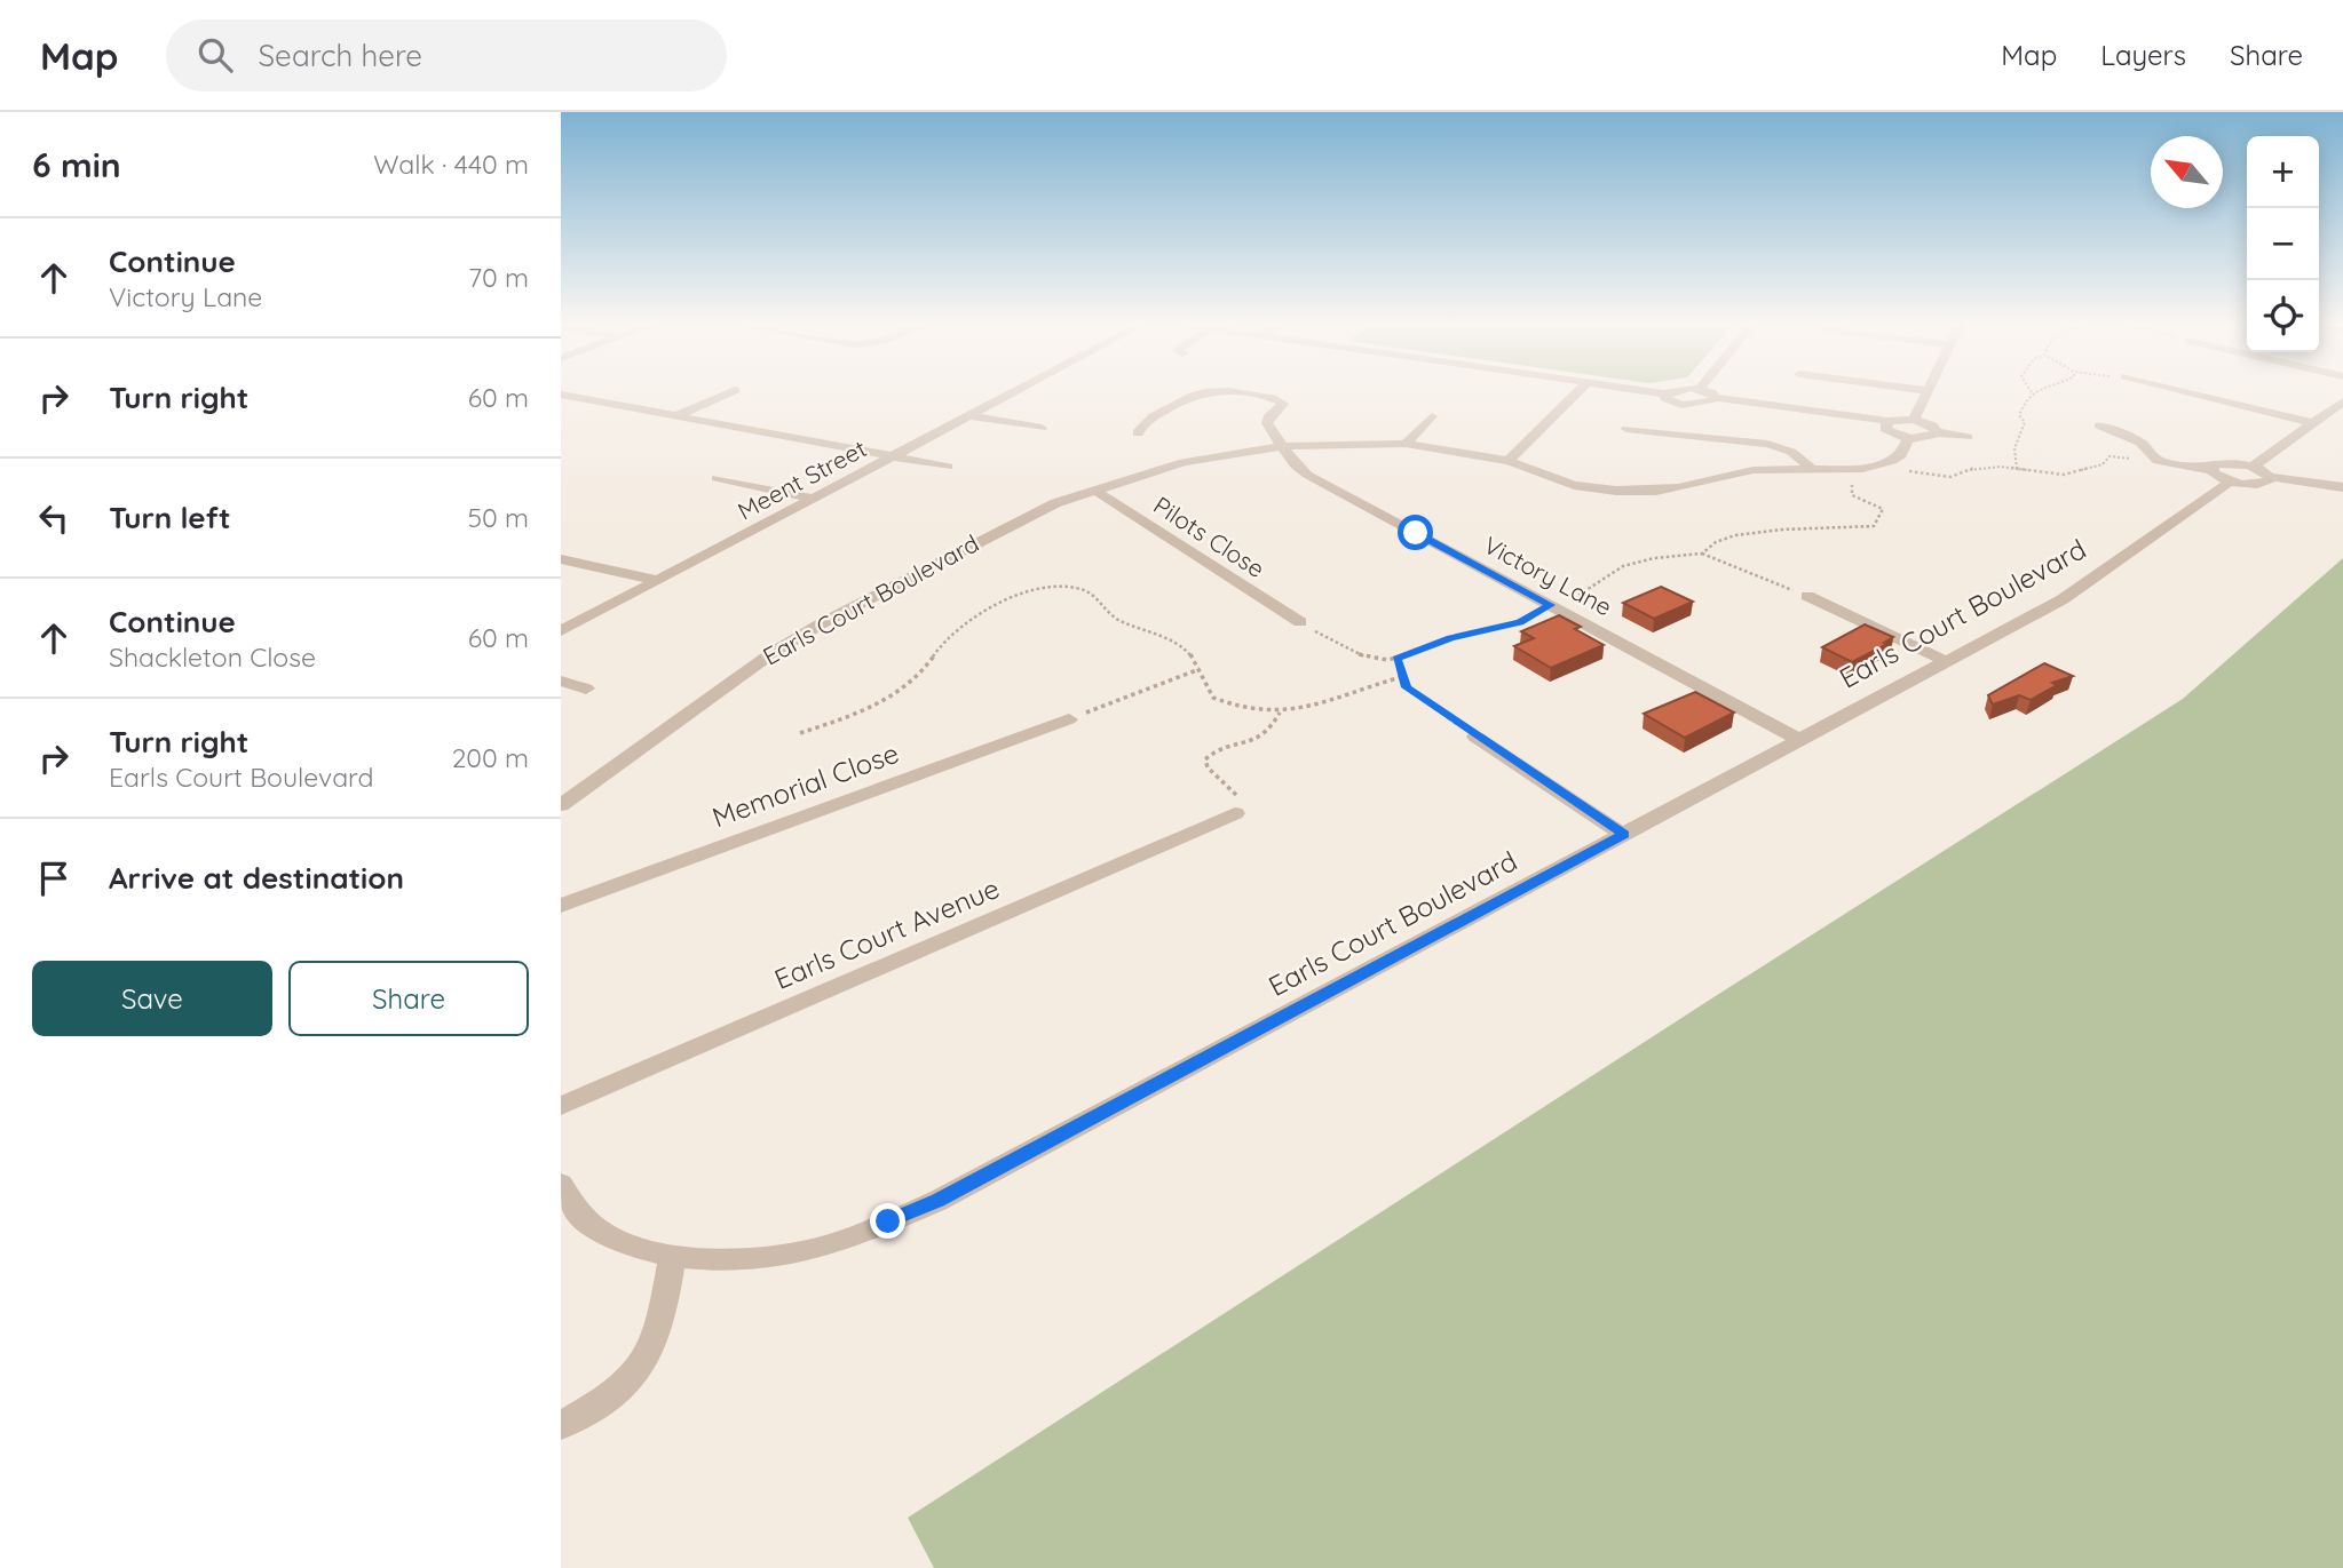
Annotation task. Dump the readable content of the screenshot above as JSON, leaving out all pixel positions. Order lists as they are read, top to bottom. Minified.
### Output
{"streets":{"street":["Meent Street","Pilots Close","Victory Lane","Earls Court Boulevard","Memorial Close","Earls Court Avenue"]},"crossings":[["Pilots Close","Earls Court Boulevard"],["Victory Lane","Earls Court Boulevard"]],"north":"top left","page":{"header":"Map","search":"Search here","nav":["Map","Layers","Share"],"heading":["6 min","Walk · 440 m"],"map_buttons":["+","−"],"list":[["Continue","Victory Lane","70 m"],["Turn right","60 m"],["Turn left","50 m"],["Continue","Shackleton Close","60 m"],["Turn right","Earls Court Boulevard","200 m"],"Arrive at destination"],"buttons":["Save","Share"]}}
